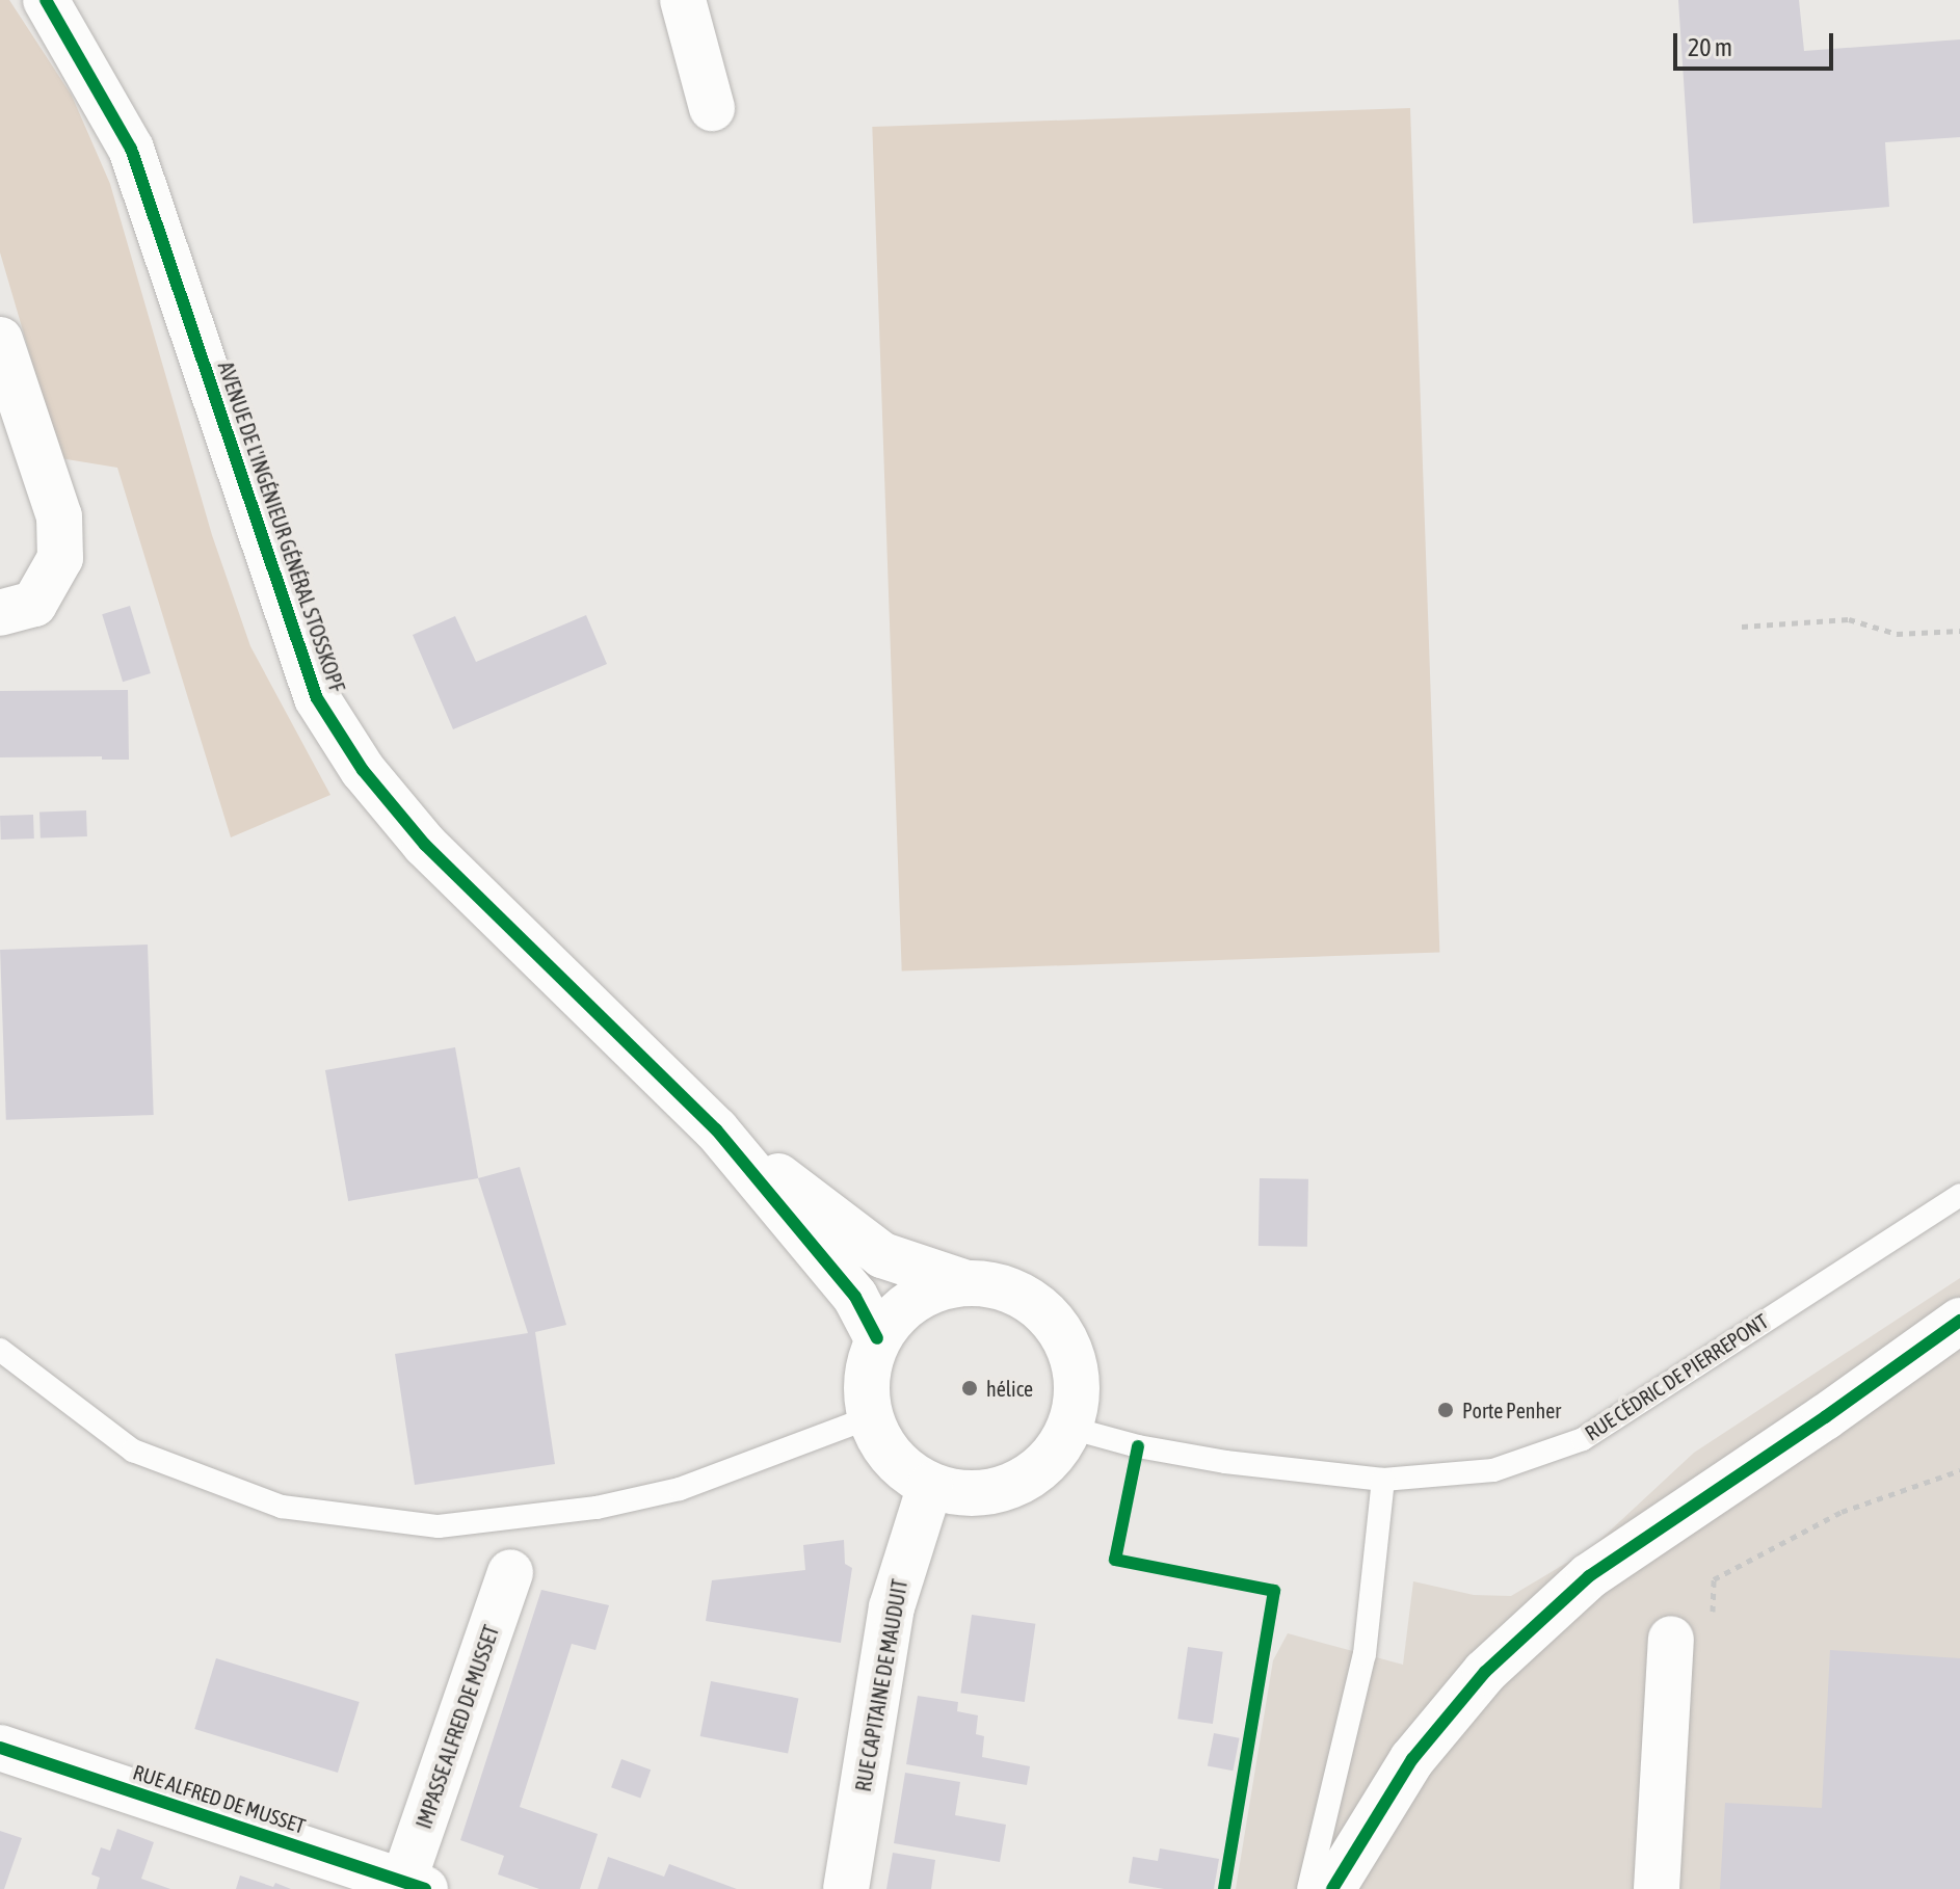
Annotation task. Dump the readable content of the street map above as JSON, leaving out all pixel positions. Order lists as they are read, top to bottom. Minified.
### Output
{"streets":{"street":["AVENUE DE L'INGÉNIEUR GÉNÉRAL STOSSKOPF","RUE CAPITAINE DE MAUDUIT","IMPASSE ALFRED DE MUSSET","RUE ALFRED DE MUSSET"],"lane":["RUE CÉDRIC DE PIERREPONT"]},"crossings":[["AVENUE DE L'INGÉNIEUR GÉNÉRAL STOSSKOPF","RUE CÉDRIC DE PIERREPONT"],["AVENUE DE L'INGÉNIEUR GÉNÉRAL STOSSKOPF","RUE CAPITAINE DE MAUDUIT"],["RUE CÉDRIC DE PIERREPONT","RUE CAPITAINE DE MAUDUIT"],["IMPASSE ALFRED DE MUSSET","RUE ALFRED DE MUSSET"]],"places":["hélice","Porte Penher"],"scale_bar":"20 m"}
